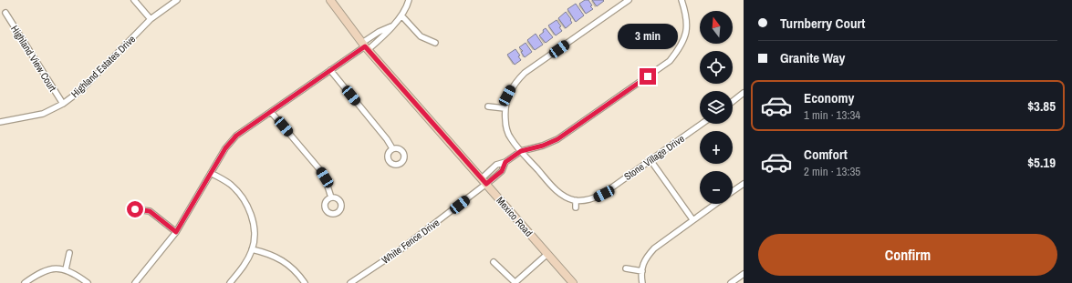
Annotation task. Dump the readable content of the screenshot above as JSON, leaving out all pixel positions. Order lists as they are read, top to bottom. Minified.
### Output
{"streets":{"street":["Highland View Court","Highland Estates Drive","Stone Village Drive","Mexico Road","White Fence Drive"]},"crossings":[["Highland View Court","Highland Estates Drive"],["Mexico Road","White Fence Drive"]],"north":"top","page":{"banner":["Turnberry Court","Granite Way"],"map_buttons":["+","−"],"bubble":"3 min","list":[{"name":"Economy","note":"1 min · 13:34","value":"$3.85"},{"name":"Comfort","note":"2 min · 13:35","value":"$5.19"}],"buttons":"Confirm"}}
